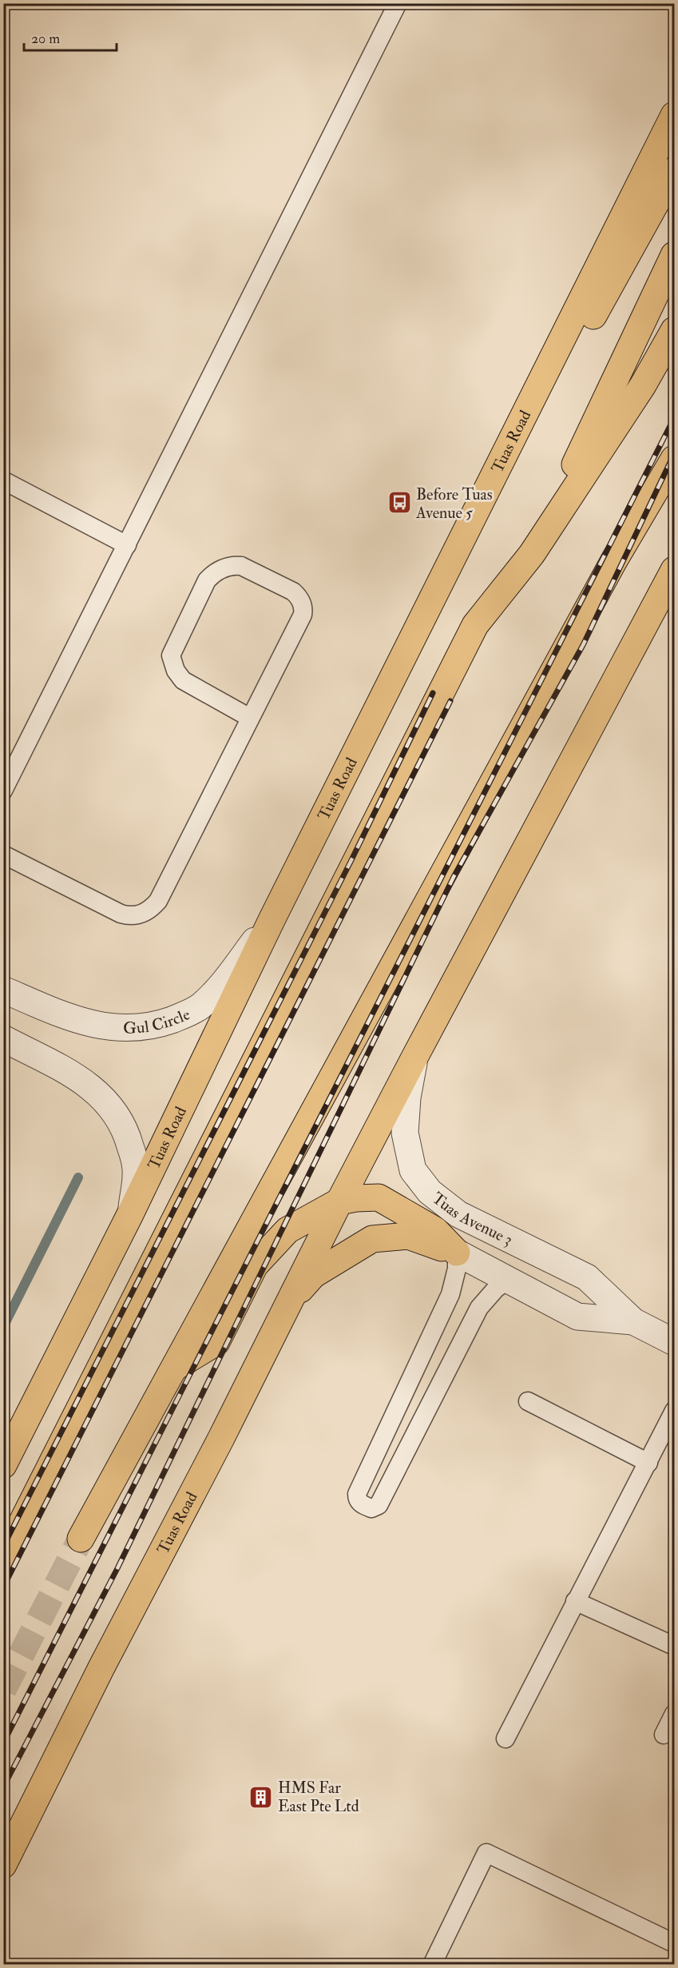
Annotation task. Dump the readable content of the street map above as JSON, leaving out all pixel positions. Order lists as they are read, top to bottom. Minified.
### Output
{"streets":{"main road":["Tuas Road"],"street":["Gul Circle","Tuas Avenue 3"]},"crossings":[["Tuas Road","Gul Circle"],["Tuas Road","Tuas Avenue 3"]],"places":{"bus stop":["Before Tuas Avenue 5"],"building":["HMS Far East Pte Ltd"]},"scale_bar":"20 m"}
